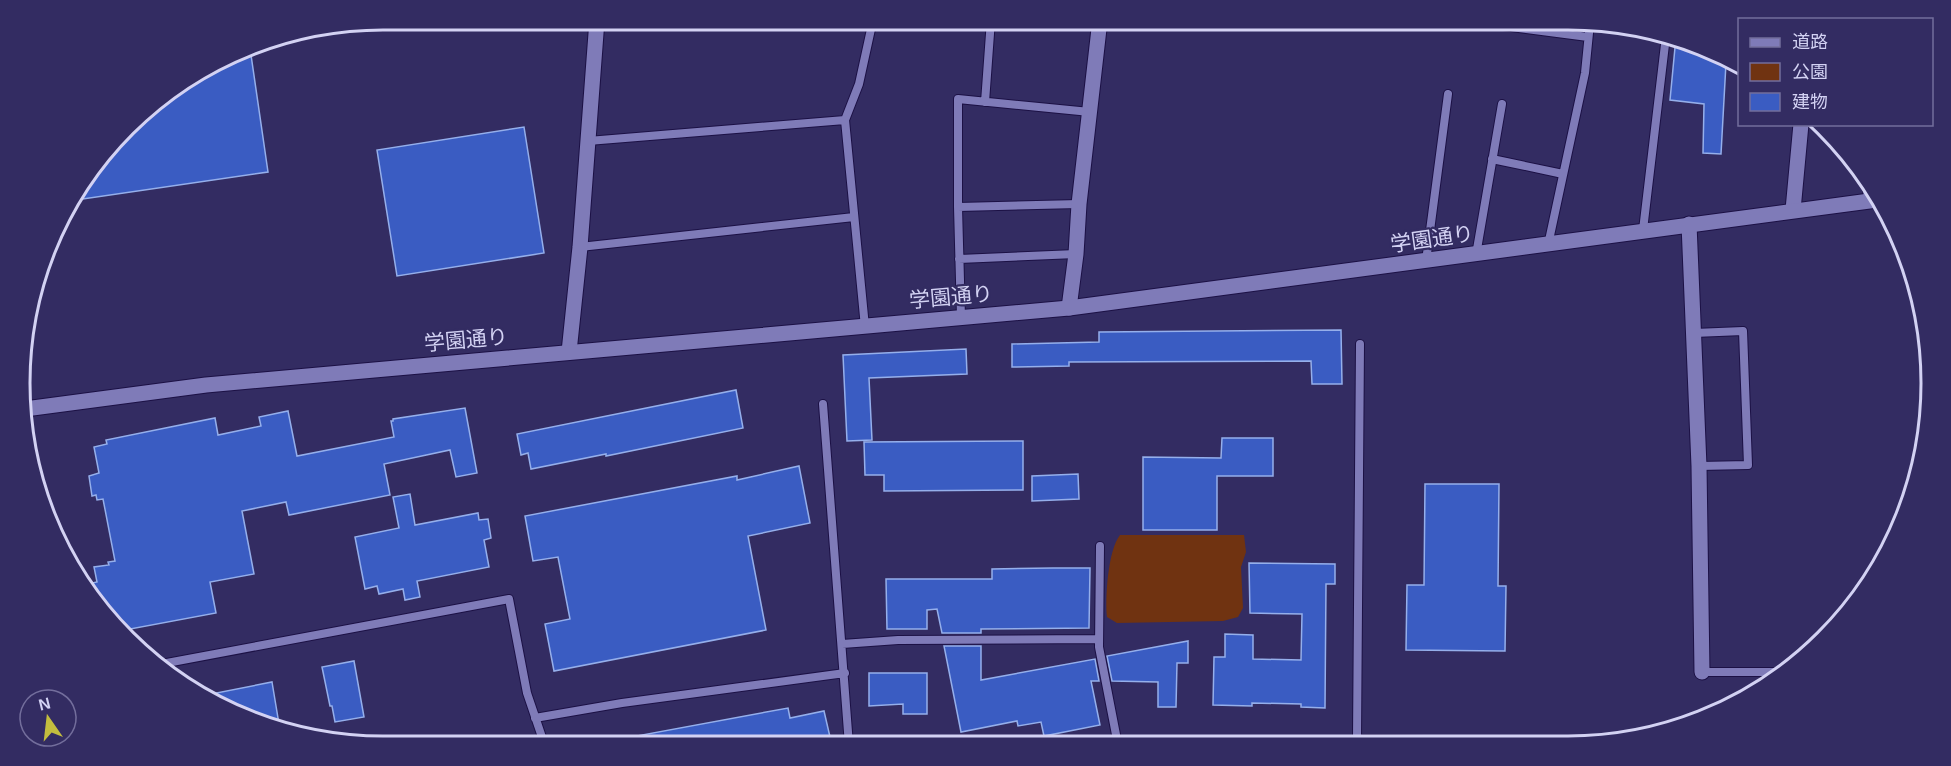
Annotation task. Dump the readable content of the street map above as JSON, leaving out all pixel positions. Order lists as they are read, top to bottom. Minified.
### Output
{"streets":{"street":["学園通り"]},"legend":["道路","公園","建物"],"north":"top"}
